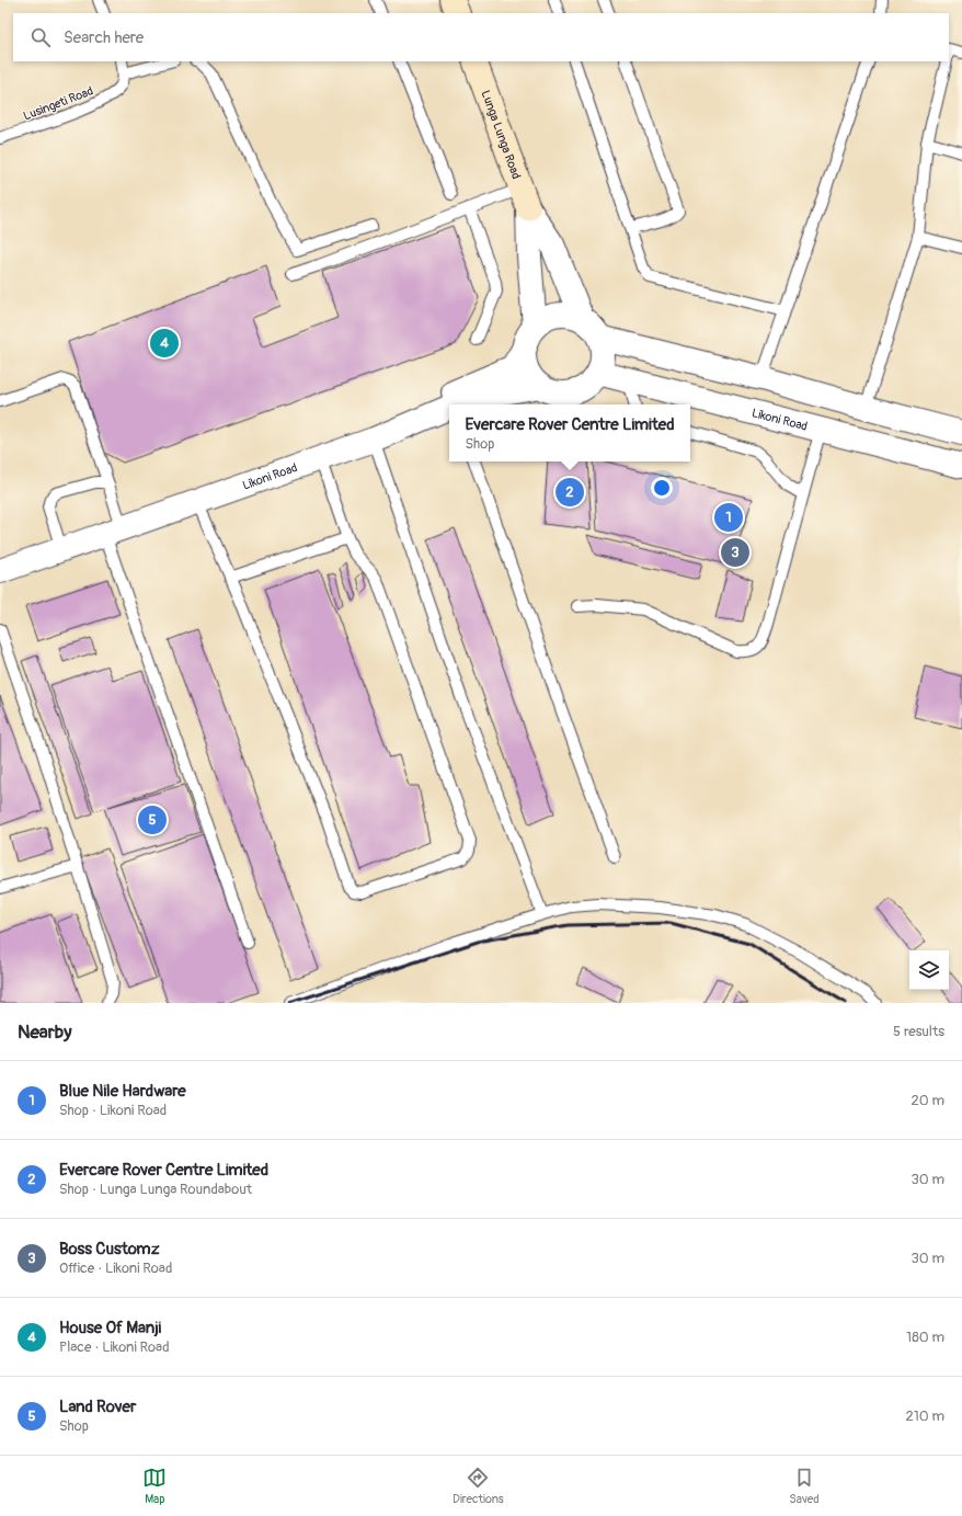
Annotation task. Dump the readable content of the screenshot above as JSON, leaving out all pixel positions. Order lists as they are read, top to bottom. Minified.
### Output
{"streets":{"main road":["Lunga Lunga Road"],"street":["Likoni Road"],"lane":["Lusingeti Road"]},"crossings":[["Lunga Lunga Road","Likoni Road"]],"page":{"search":"Search here","pins":["4","2","1","3","5"],"popup":["Evercare Rover Centre Limited","Shop"],"heading":["Nearby","5 results"],"list":[{"mark":"1","name":"Blue Nile Hardware","note":"Shop · Likoni Road","value":"20 m"},{"mark":"2","name":"Evercare Rover Centre Limited","note":"Shop · Lunga Lunga Roundabout","value":"30 m"},{"mark":"3","name":"Boss Customz","note":"Office · Likoni Road","value":"30 m"},{"mark":"4","name":"House Of Manji","note":"Place · Likoni Road","value":"180 m"},{"mark":"5","name":"Land Rover","note":"Shop","value":"210 m"}],"nav":["Map","Directions","Saved"]}}
